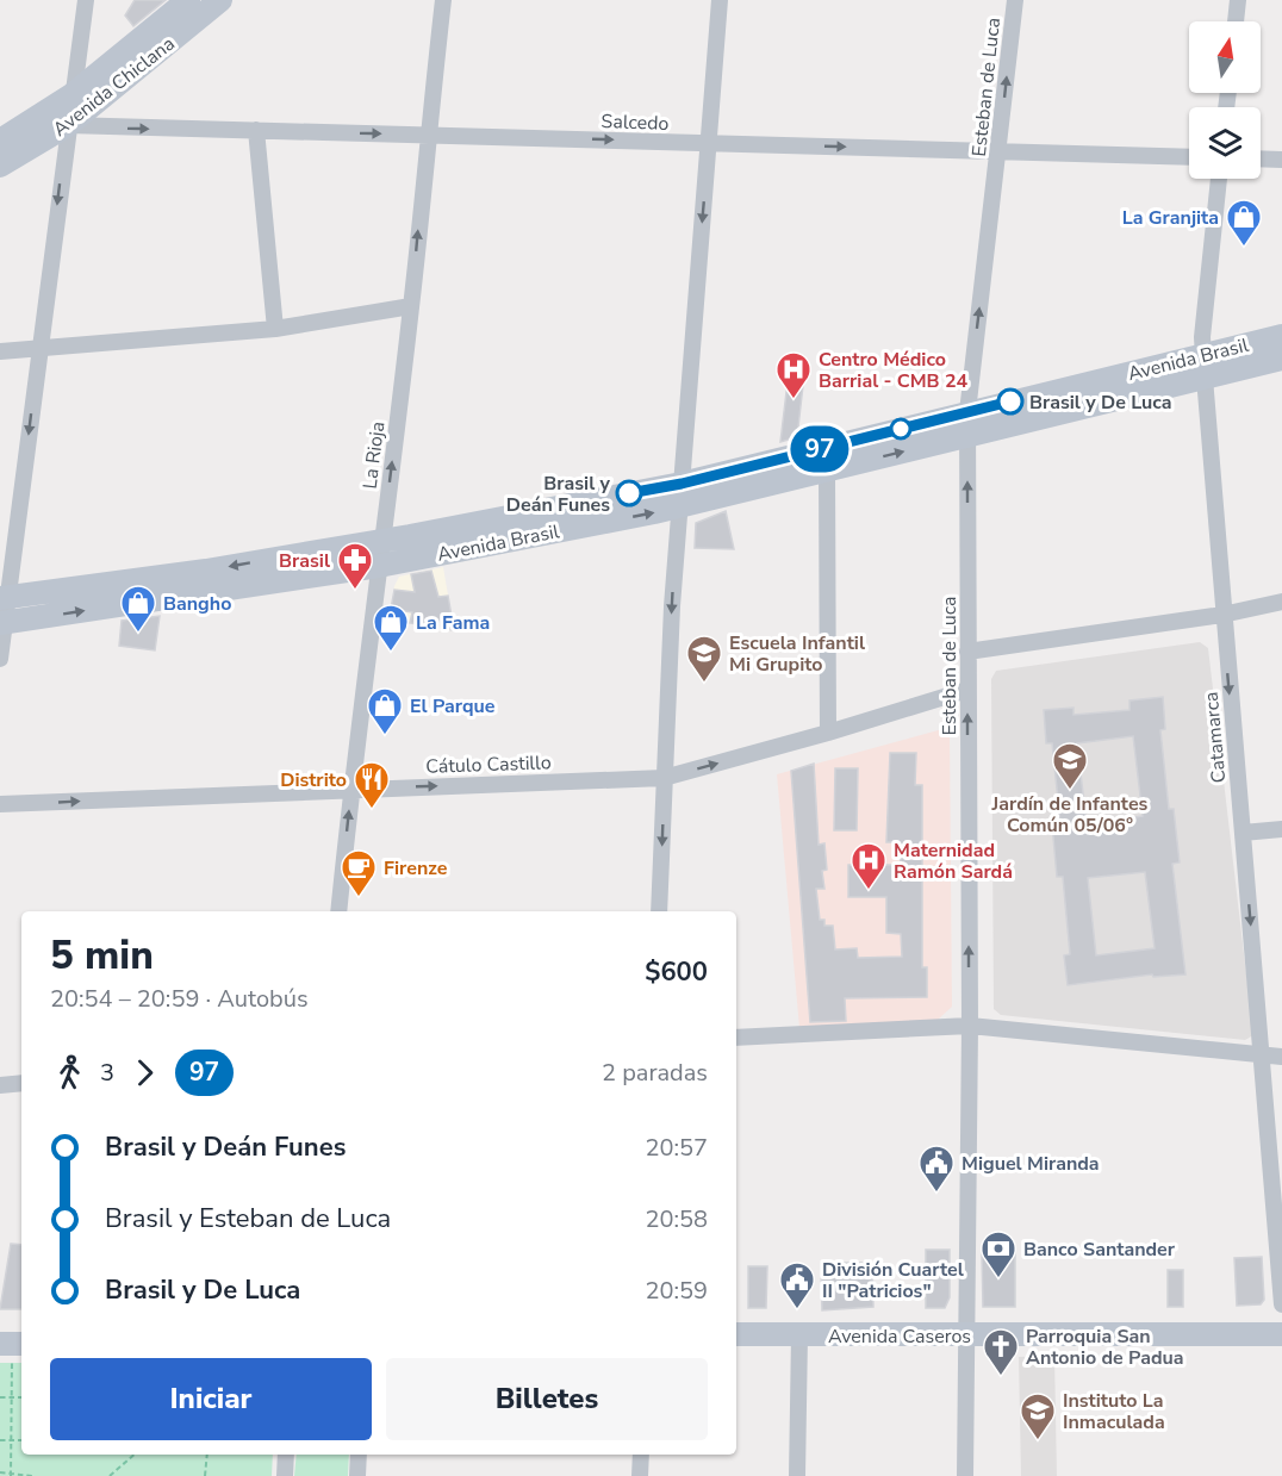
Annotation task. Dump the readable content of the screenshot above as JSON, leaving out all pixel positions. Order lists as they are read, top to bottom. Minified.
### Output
{"streets":{"main road":["Avenida Chiclana","Avenida Brasil","Avenida Caseros"],"street":["Esteban de Luca","Salcedo","La Rioja","Catamarca","Cátulo Castillo"]},"crossings":[["Avenida Chiclana","Salcedo"],["Esteban de Luca","Salcedo"],["Esteban de Luca","Avenida Brasil"],["Esteban de Luca","Cátulo Castillo"],["Esteban de Luca","Avenida Caseros"],["Salcedo","La Rioja"],["Avenida Brasil","La Rioja"],["Avenida Brasil","Catamarca"],["La Rioja","Cátulo Castillo"]],"one_way":["Esteban de Luca","Salcedo","La Rioja","Catamarca","Cátulo Castillo"],"places":{"shop":["La Granjita","Bangho","La Fama","El Parque"],"hospital":["Centro Médico Barrial - CMB 24","Maternidad Ramón Sardá"],"other":["Brasil y De Luca","Brasil y Deán Funes"],"pharmacy":["Brasil"],"school or university":["Escuela Infantil Mi Grupito","Jardín de Infantes Común 05/06°","Instituto La Inmaculada"],"restaurant":["Distrito"],"cafe":["Firenze"],"public building":["Miguel Miranda","División Cuartel II \"Patricios\""],"bank":["Banco Santander"],"church":["Parroquia San Antonio de Padua"]},"lines":["bus line 97"],"north":"top","page":{"on_map":"97","heading":["5 min","20:54 – 20:59 · Autobús","$600"],"legs":["3","97","2 paradas"],"list":[{"name":"Brasil y Deán Funes","value":"20:57"},{"name":"Brasil y Esteban de Luca","value":"20:58"},{"name":"Brasil y De Luca","value":"20:59"}],"buttons":["Iniciar","Billetes"]}}
